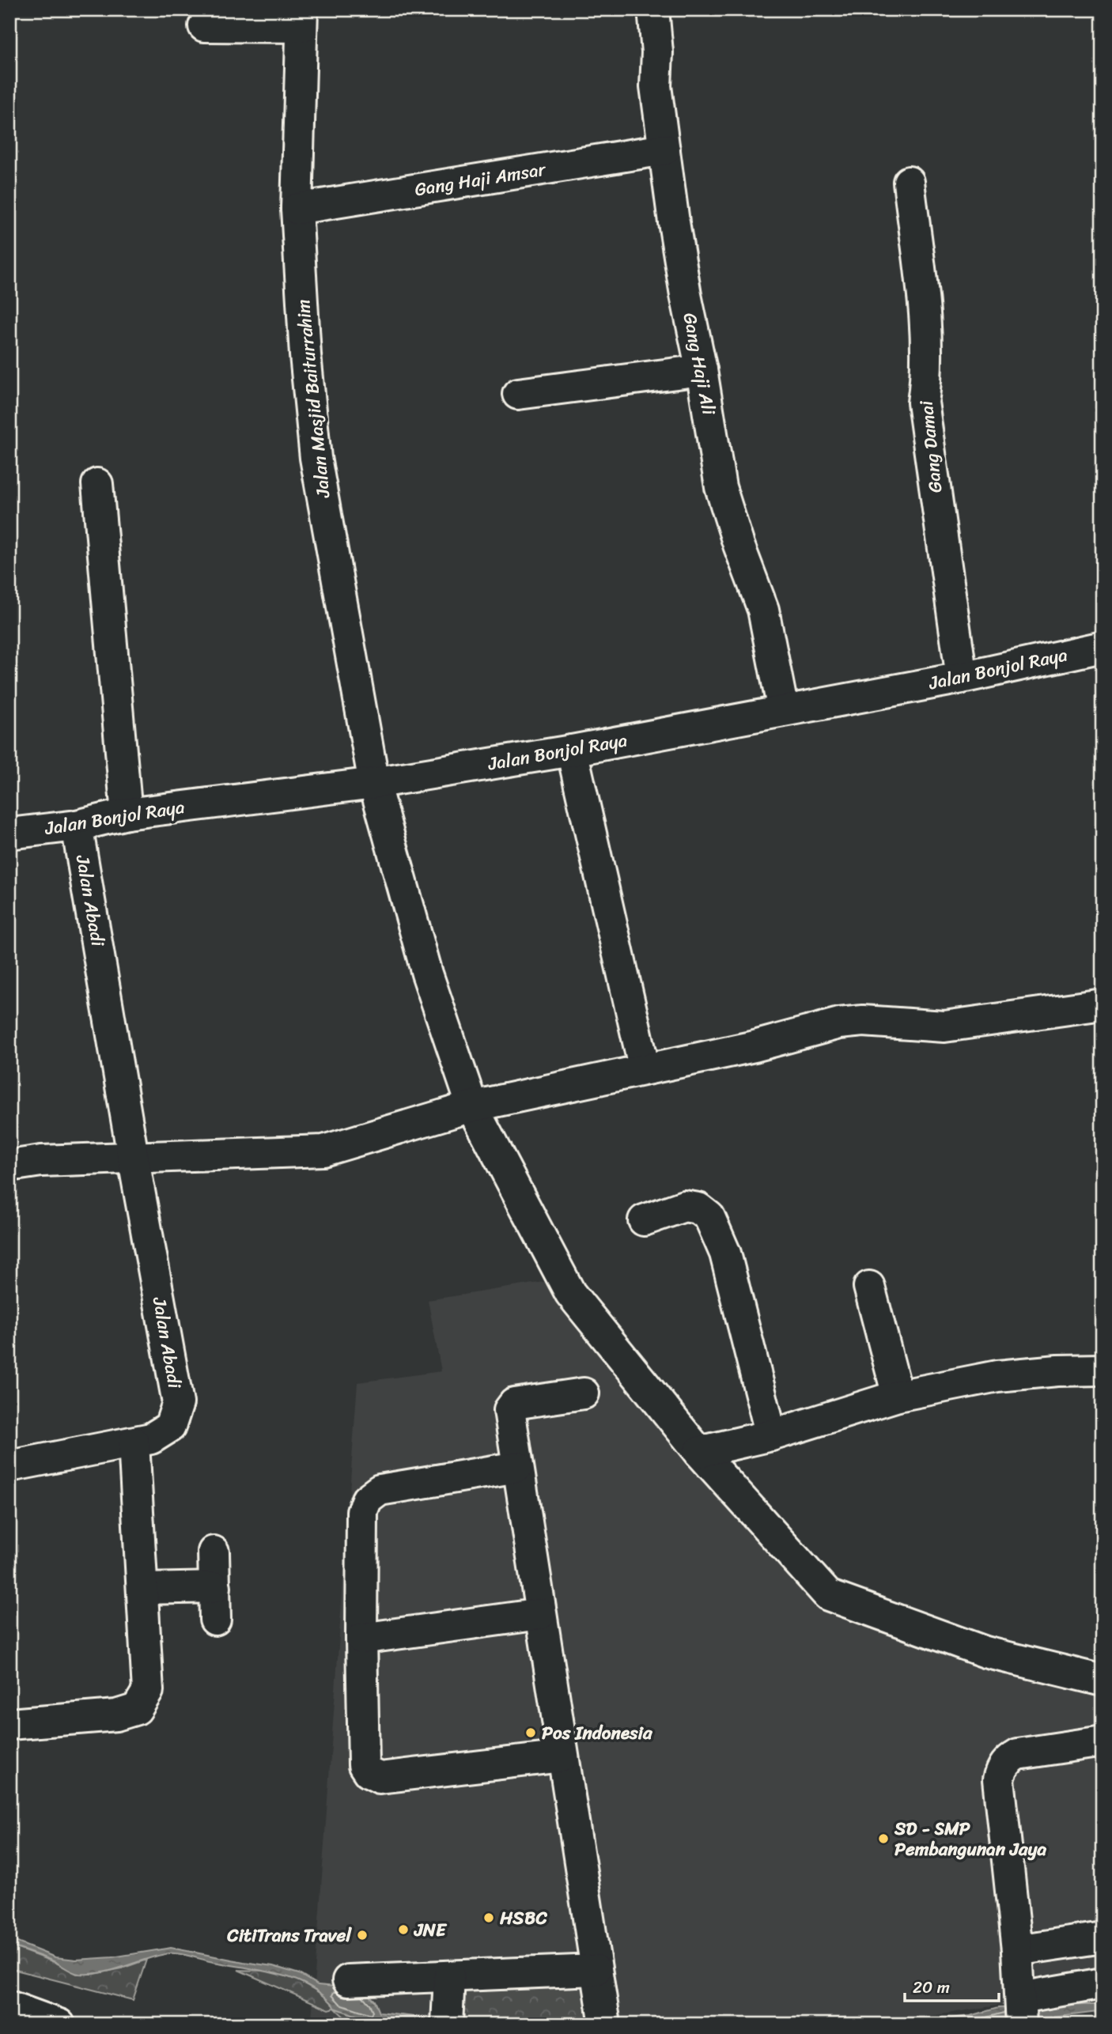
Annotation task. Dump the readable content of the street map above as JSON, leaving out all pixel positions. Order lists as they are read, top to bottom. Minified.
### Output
{"streets":{"street":["Gang Haji Amsar","Gang Haji Ali","Jalan Masjid Baiturrahim","Gang Damai","Jalan Bonjol Raya","Jalan Abadi"]},"crossings":[["Gang Haji Amsar","Gang Haji Ali"],["Gang Haji Amsar","Jalan Masjid Baiturrahim"],["Gang Haji Ali","Jalan Bonjol Raya"],["Jalan Masjid Baiturrahim","Jalan Bonjol Raya"],["Gang Damai","Jalan Bonjol Raya"],["Jalan Bonjol Raya","Jalan Abadi"]],"places":["Pos Indonesia","SD - SMP Pembangunan Jaya","HSBC","JNE","CitiTrans Travel"],"scale_bar":"20 m"}
